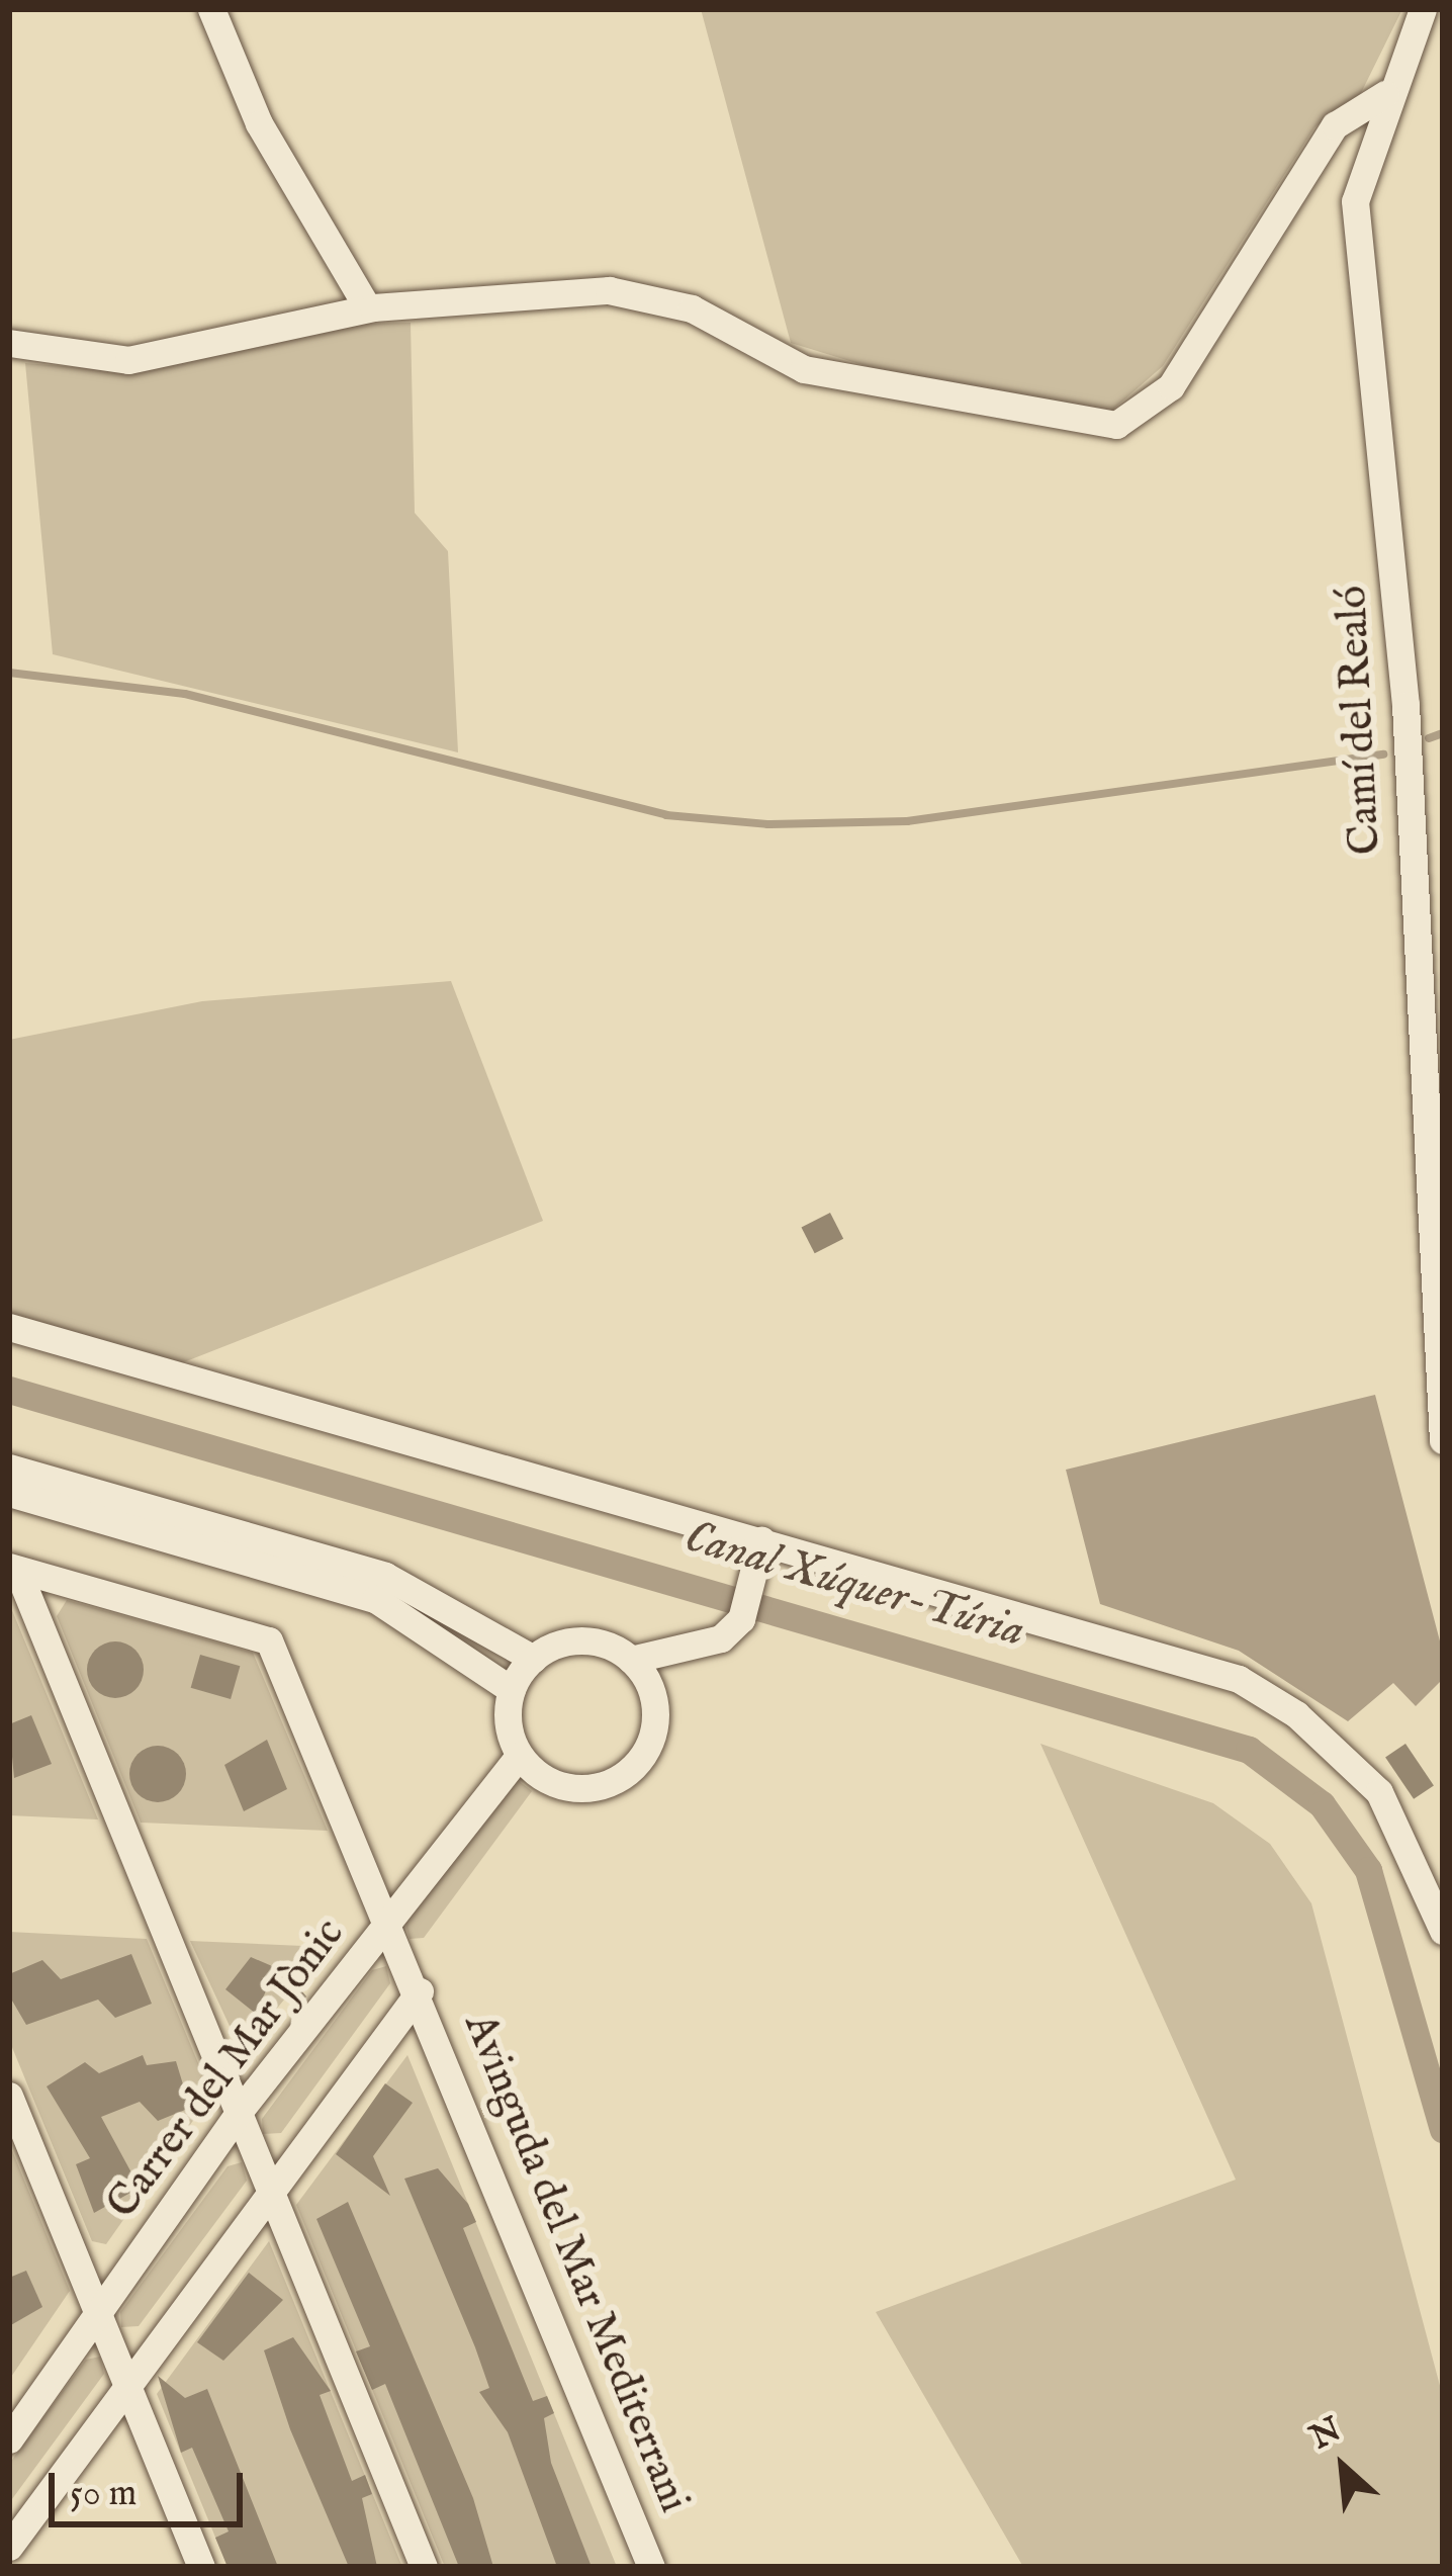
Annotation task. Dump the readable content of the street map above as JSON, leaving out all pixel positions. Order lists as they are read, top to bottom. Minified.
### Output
{"streets":{"street":["Camí del Realó","Carrer del Mar Jònic","Avinguda del Mar Mediterrani"]},"crossings":[["Carrer del Mar Jònic","Avinguda del Mar Mediterrani"]],"water":["Canal Xúquer-Túria"],"scale_bar":"50 m","north":"top left"}
